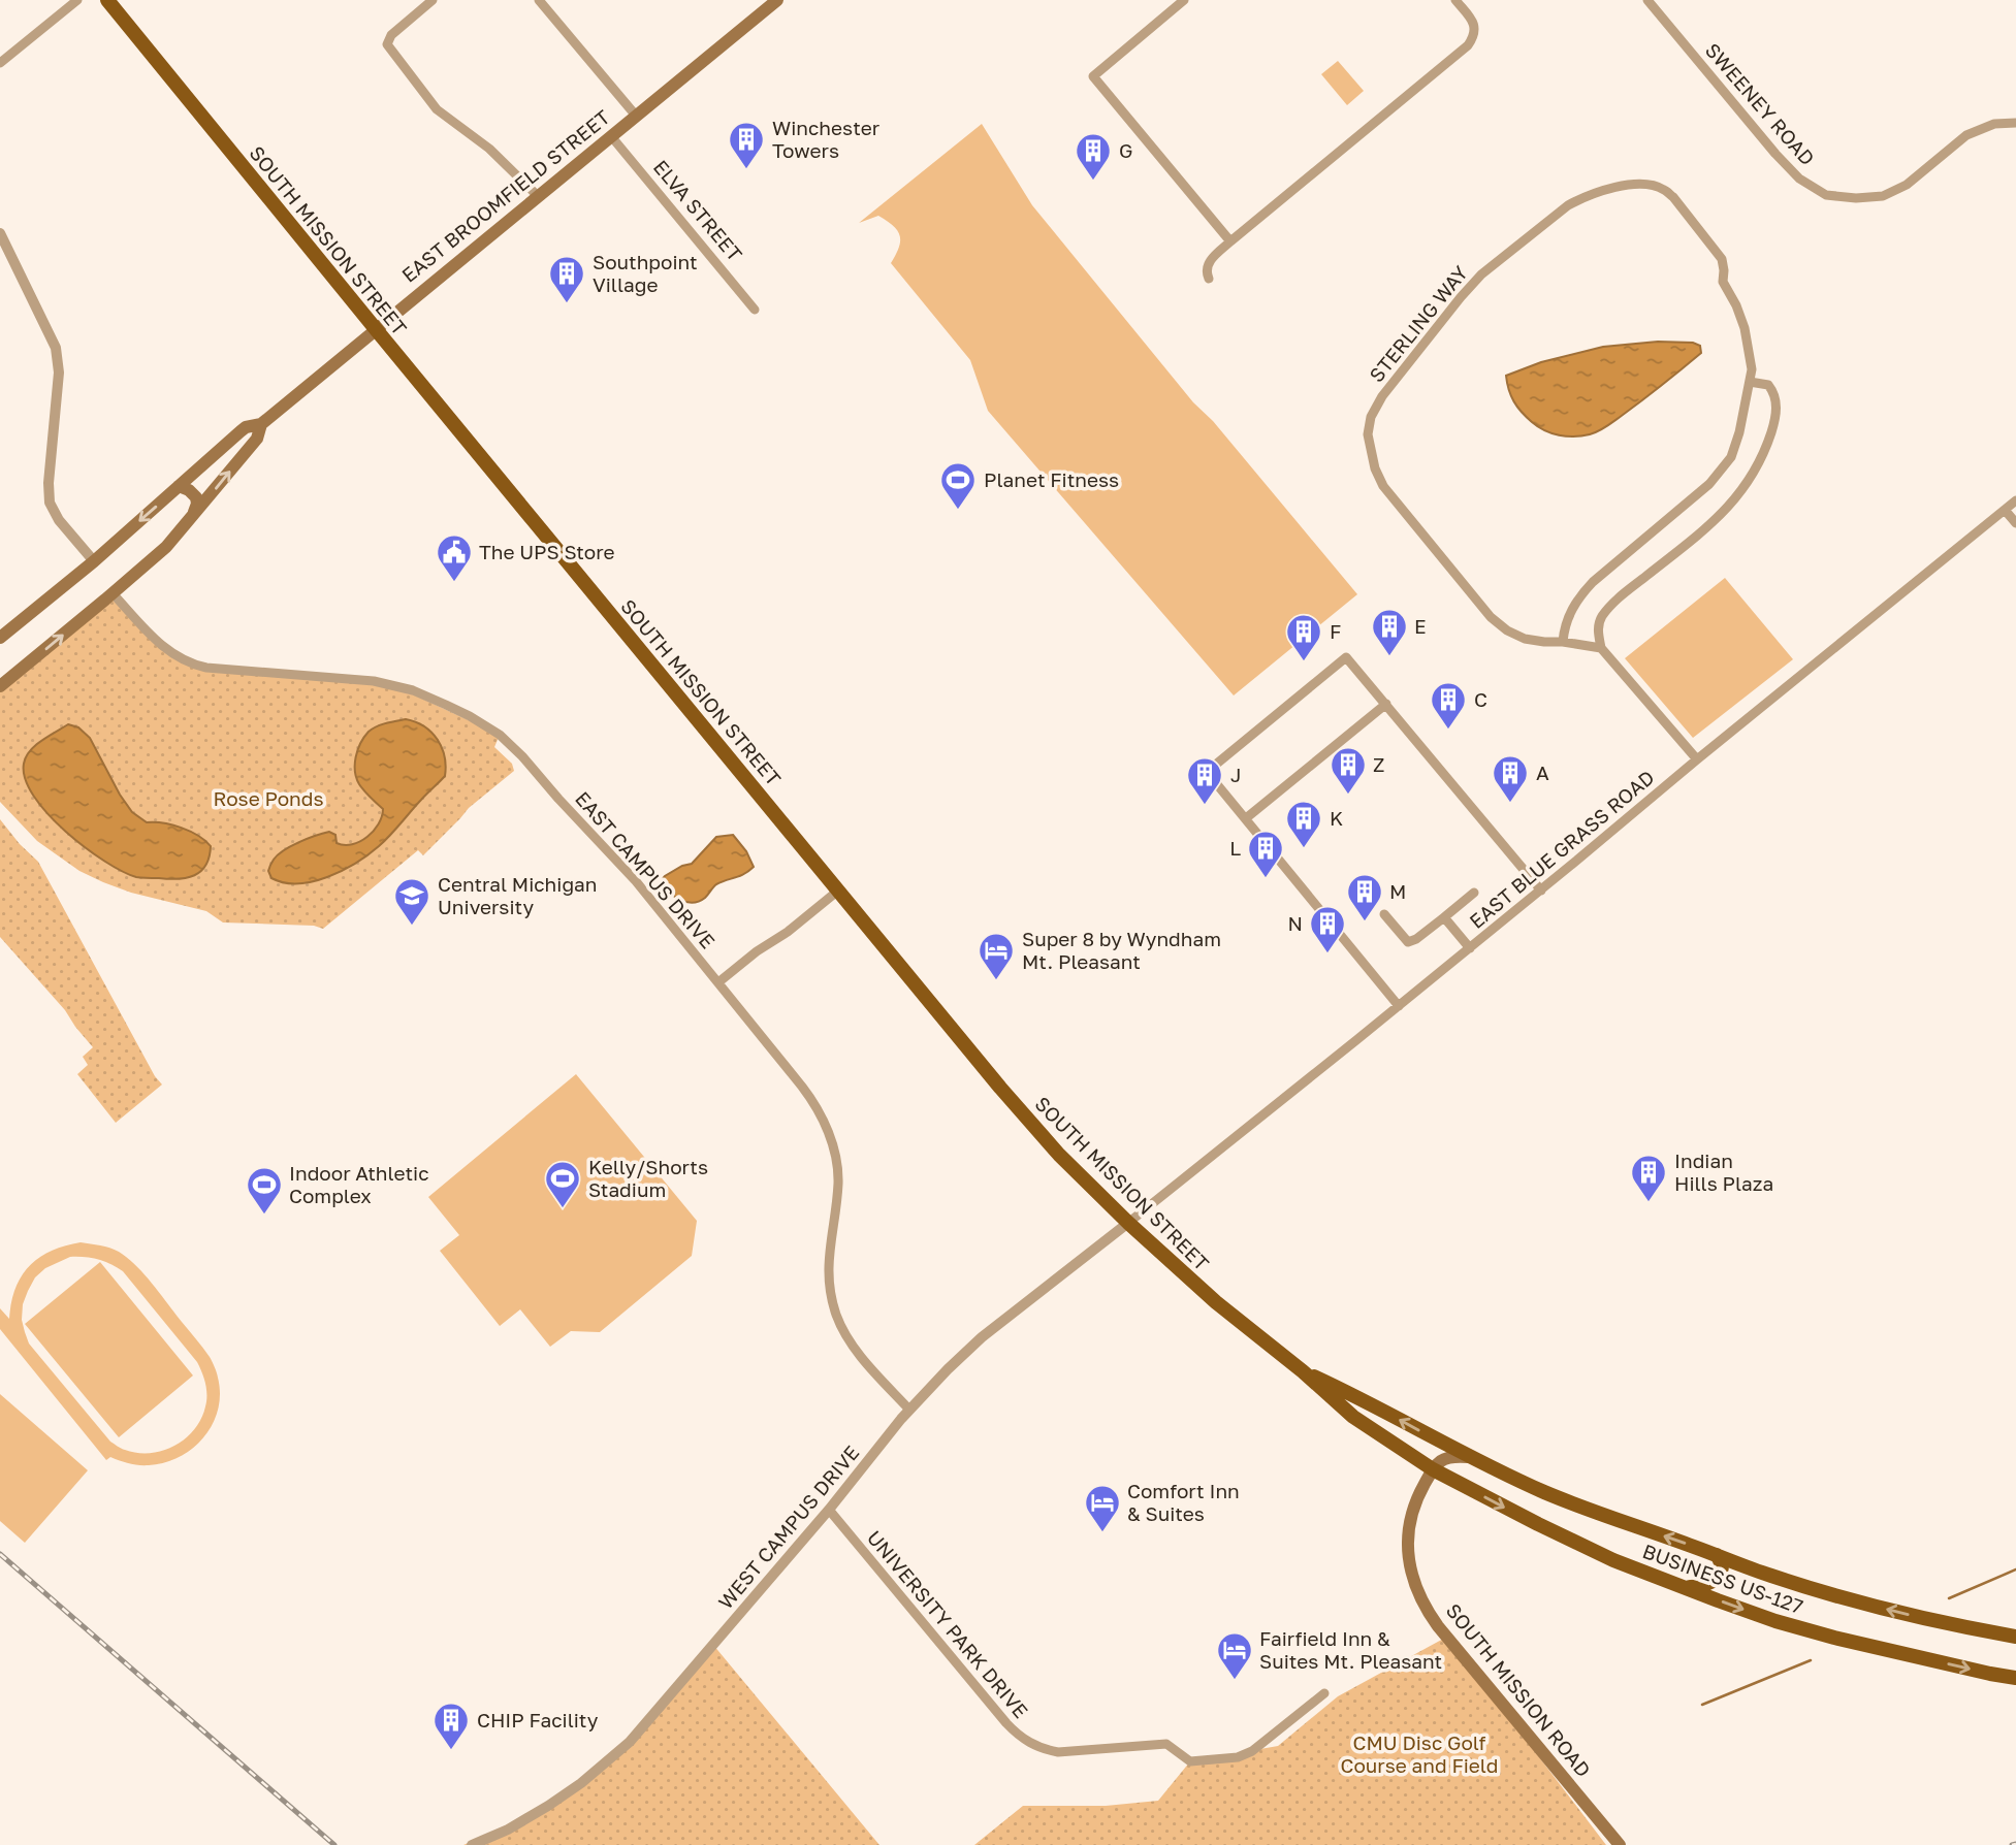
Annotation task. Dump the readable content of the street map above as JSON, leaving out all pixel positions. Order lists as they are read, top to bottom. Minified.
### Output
{"streets":{"main road":["EAST BROOMFIELD STREET","SOUTH MISSION STREET","BUSINESS US-127","SOUTH MISSION ROAD"],"street":["SWEENEY ROAD","ELVA STREET","STERLING WAY","EAST BLUE GRASS ROAD","EAST CAMPUS DRIVE","WEST CAMPUS DRIVE","UNIVERSITY PARK DRIVE"]},"crossings":[["EAST BROOMFIELD STREET","ELVA STREET"],["EAST BROOMFIELD STREET","SOUTH MISSION STREET"],["EAST BROOMFIELD STREET","EAST CAMPUS DRIVE"],["SOUTH MISSION STREET","EAST BLUE GRASS ROAD"],["SOUTH MISSION STREET","WEST CAMPUS DRIVE"],["SOUTH MISSION STREET","BUSINESS US-127"],["SOUTH MISSION STREET","SOUTH MISSION ROAD"],["EAST BLUE GRASS ROAD","WEST CAMPUS DRIVE"],["EAST CAMPUS DRIVE","WEST CAMPUS DRIVE"],["WEST CAMPUS DRIVE","UNIVERSITY PARK DRIVE"],["BUSINESS US-127","SOUTH MISSION ROAD"]],"parks":["Rose Ponds","CMU Disc Golf Course and Field"],"places":{"building":["Winchester Towers","G","Southpoint Village","E","F","C","Z","A","J","K","L","M","N","Indian Hills Plaza","CHIP Facility"],"sports":["Planet Fitness","Kelly/Shorts Stadium","Indoor Athletic Complex"],"public building":["The UPS Store"],"school or university":["Central Michigan University"],"hotel":["Super 8 by Wyndham Mt. Pleasant","Comfort Inn & Suites","Fairfield Inn & Suites Mt. Pleasant"]}}
